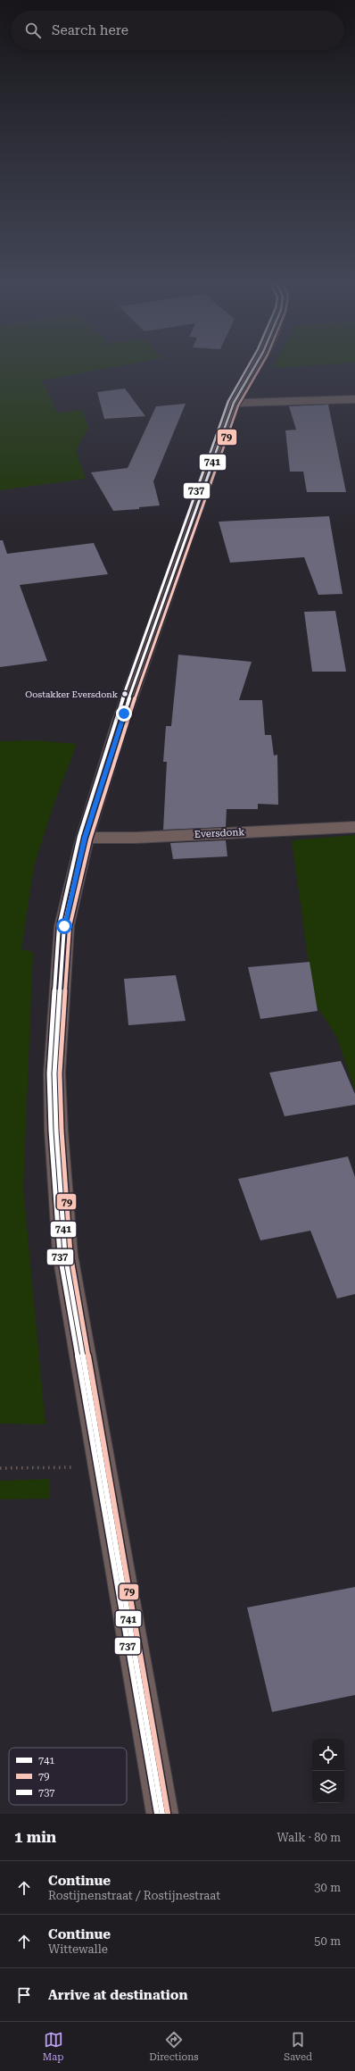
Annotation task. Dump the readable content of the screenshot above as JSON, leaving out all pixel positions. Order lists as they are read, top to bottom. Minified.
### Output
{"streets":{"street":["Eversdonk"]},"places":["Oostakker Eversdonk"],"lines":["transit line 741","transit line 79","transit line 737"],"legend":["741","79","737"],"page":{"search":"Search here","heading":["1 min","Walk · 80 m"],"list":[["Continue","Rostijnenstraat / Rostijnestraat","30 m"],["Continue","Wittewalle","50 m"],"Arrive at destination"],"nav":["Map","Directions","Saved"]}}
